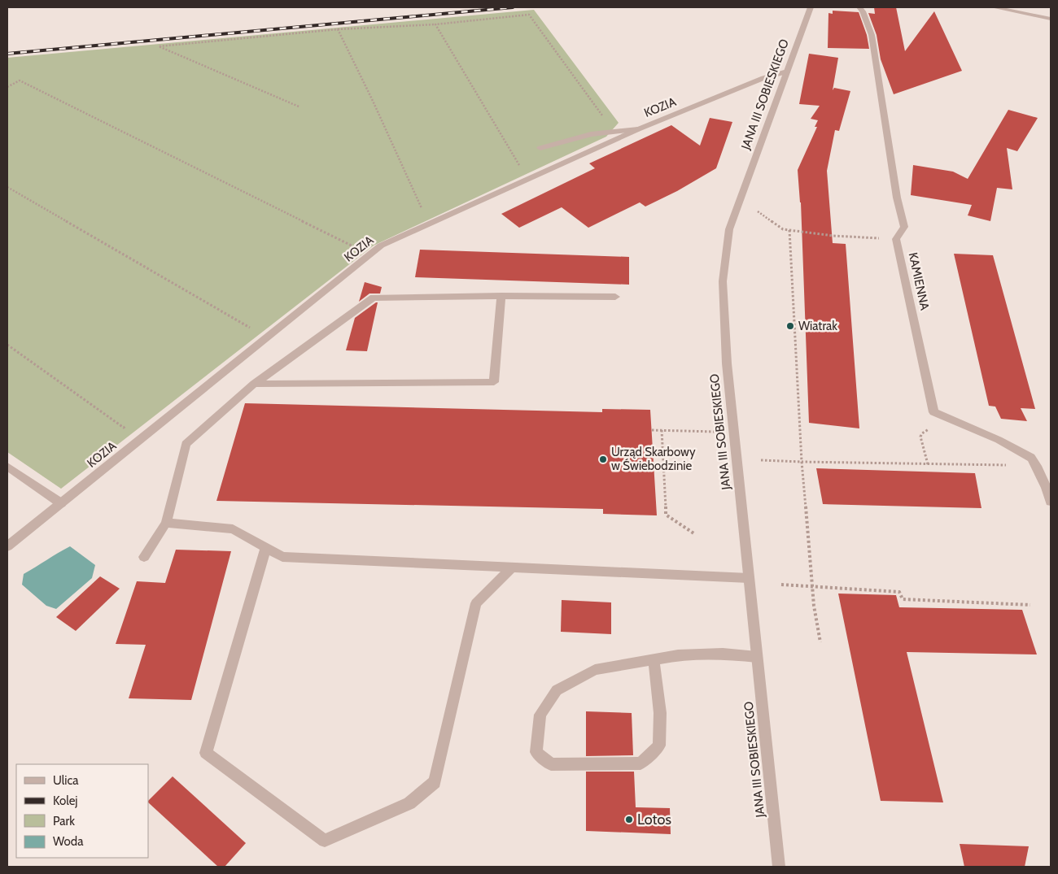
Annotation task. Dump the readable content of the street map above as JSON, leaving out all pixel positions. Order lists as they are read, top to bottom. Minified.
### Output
{"streets":{"street":["JANA III SOBIESKIEGO","KOZIA","KAMIENNA"]},"crossings":[["JANA III SOBIESKIEGO","KOZIA"]],"places":["Wiatrak","Urząd Skarbowy w Świebodzinie","Lotos"],"legend":["Ulica","Kolej","Park","Woda"]}
